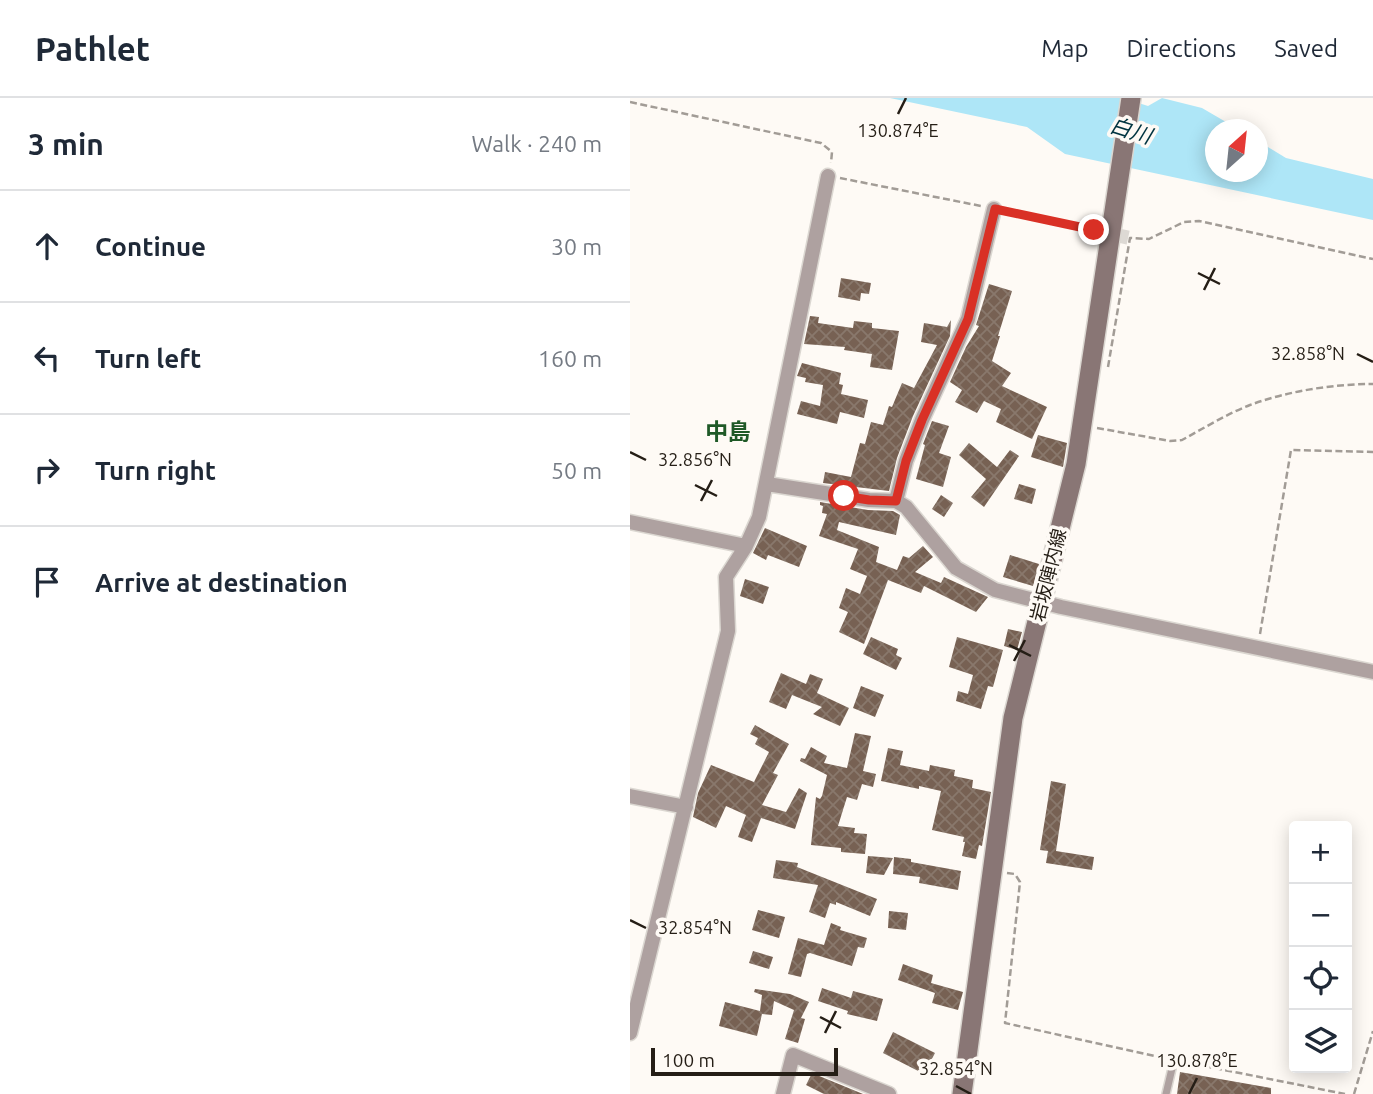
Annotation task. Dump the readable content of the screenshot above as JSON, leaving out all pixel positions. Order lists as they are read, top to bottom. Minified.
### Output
{"streets":{"main road":["岩坂陣内線"]},"districts":["中島"],"water":["白川"],"scale_bar":"100 m","north":"top right","page":{"header":"Pathlet","nav":["Map","Directions","Saved"],"heading":["3 min","Walk · 240 m"],"list":[["Continue","30 m"],["Turn left","160 m"],["Turn right","50 m"],"Arrive at destination"],"map_buttons":["+","−"],"scale":"100 m"},"coordinates":["130.874°E","32.858°N","32.856°N","32.854°N","130.878°E"]}
